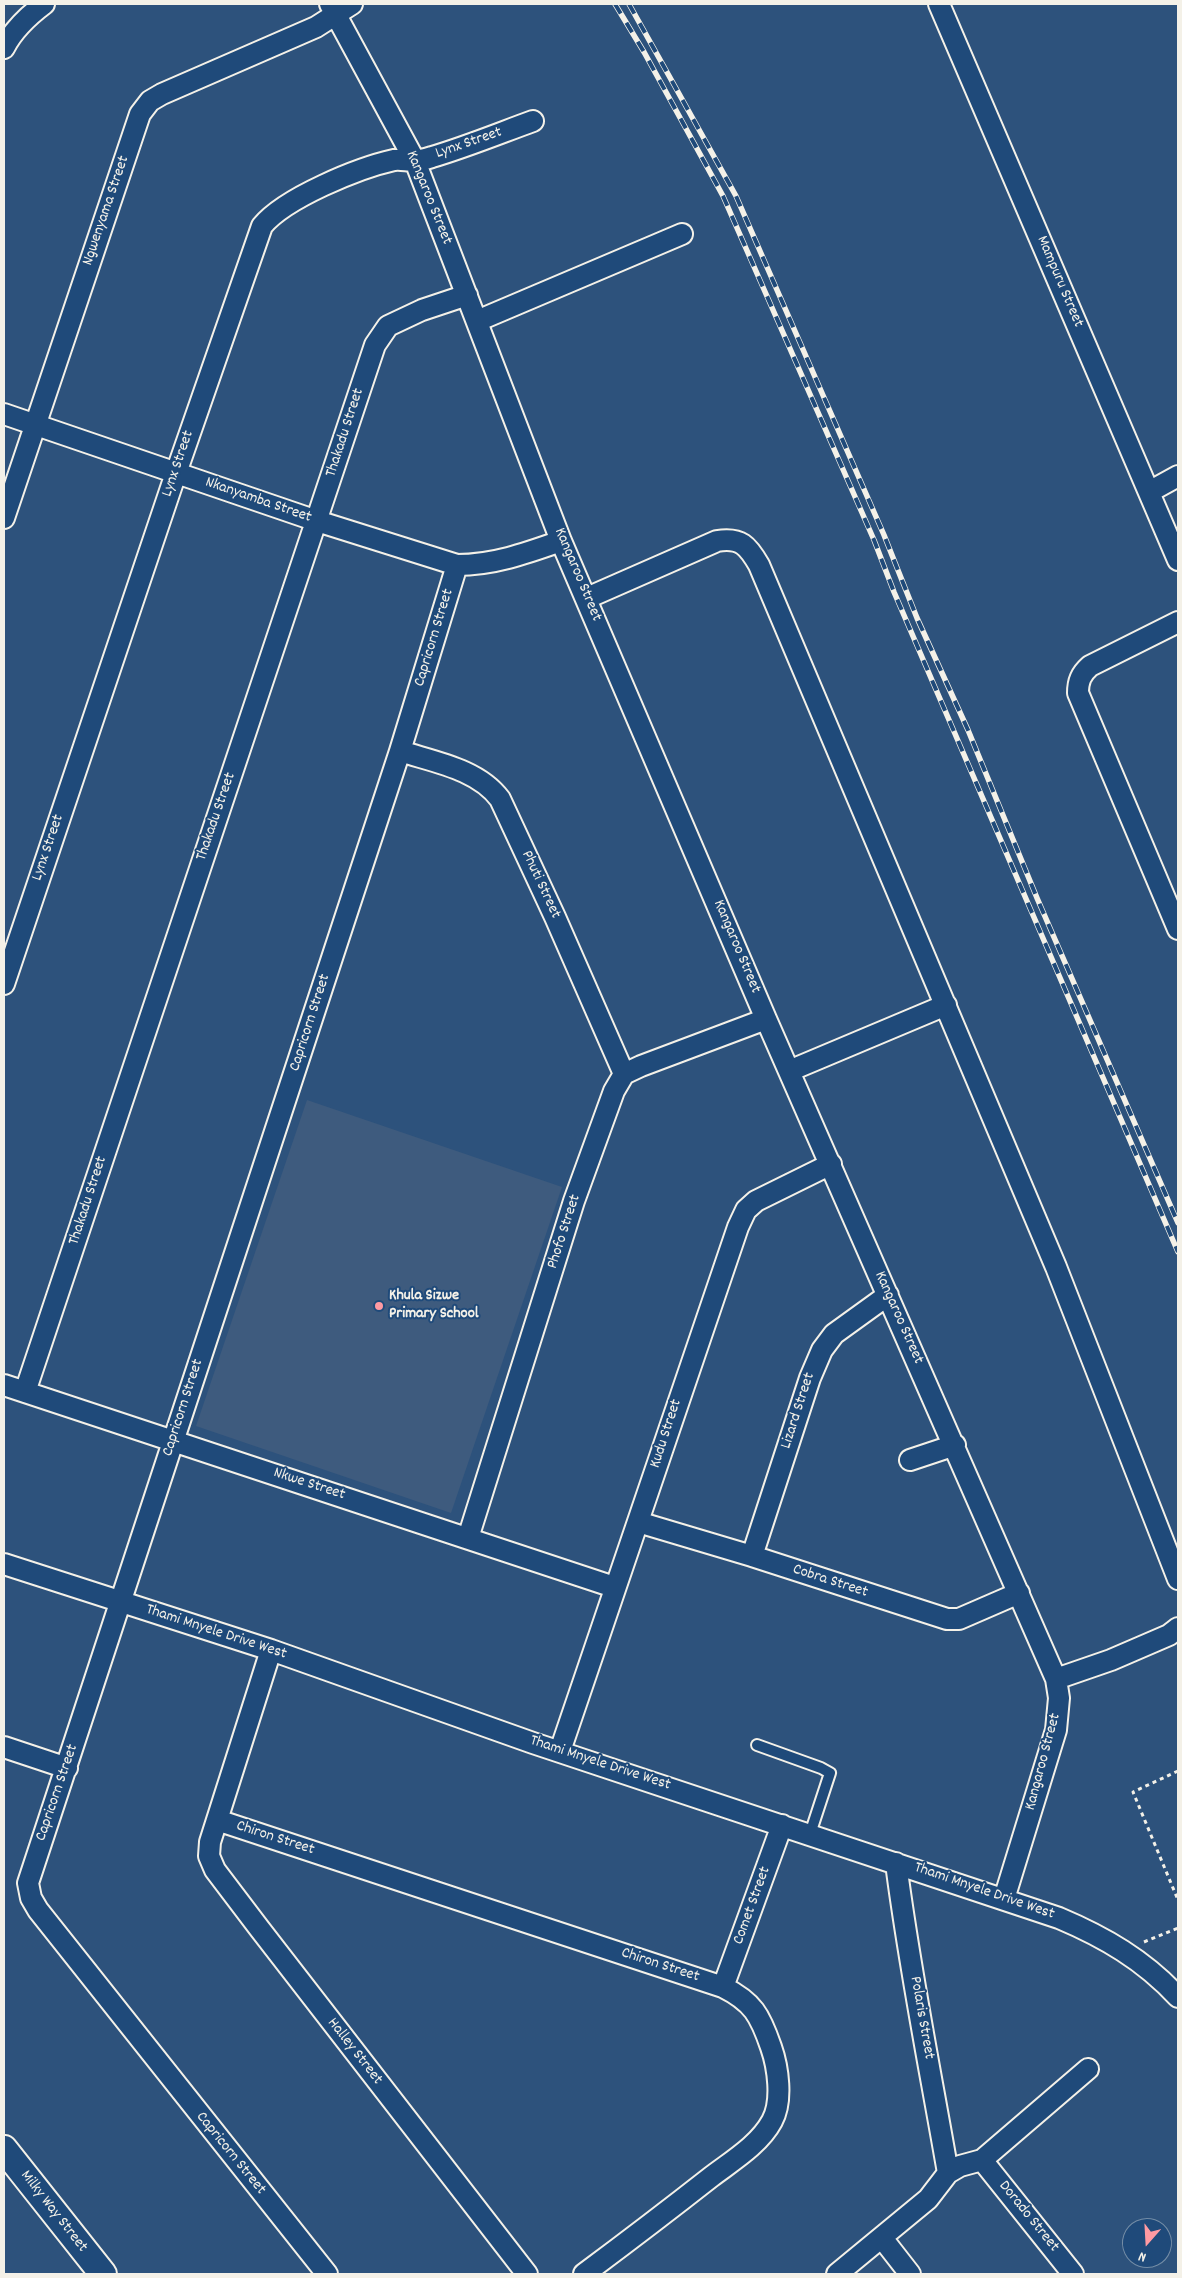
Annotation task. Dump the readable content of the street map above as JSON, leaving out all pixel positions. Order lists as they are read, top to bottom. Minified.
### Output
{"streets":{"street":["Lynx Street","Kangaroo Street","Ngwenyama Street","Mampuru Street","Thakadu Street","Nkanyamba Street","Capricorn Street","Phuti Street","Phofo Street","Lizard Street","Kudu Street","Nkwe Street","Cobra Street","Thami Mnyele Drive West","Chiron Street","Comet Street","Polaris Street","Halley Street","Milky Way Street","Dorado Street"]},"crossings":[["Lynx Street","Kangaroo Street"],["Lynx Street","Nkanyamba Street"],["Kangaroo Street","Ngwenyama Street"],["Kangaroo Street","Thakadu Street"],["Kangaroo Street","Lizard Street"],["Kangaroo Street","Kudu Street"],["Kangaroo Street","Cobra Street"],["Kangaroo Street","Thami Mnyele Drive West"],["Ngwenyama Street","Nkanyamba Street"],["Thakadu Street","Nkanyamba Street"],["Thakadu Street","Nkwe Street"],["Nkanyamba Street","Capricorn Street"],["Capricorn Street","Phuti Street"],["Capricorn Street","Nkwe Street"],["Capricorn Street","Thami Mnyele Drive West"],["Phuti Street","Phofo Street"],["Phofo Street","Nkwe Street"],["Lizard Street","Cobra Street"],["Kudu Street","Nkwe Street"],["Kudu Street","Cobra Street"],["Kudu Street","Thami Mnyele Drive West"],["Thami Mnyele Drive West","Comet Street"],["Thami Mnyele Drive West","Polaris Street"],["Thami Mnyele Drive West","Halley Street"],["Chiron Street","Comet Street"],["Chiron Street","Halley Street"]],"places":["Khula Sizwe Primary School"],"north":"bottom"}
